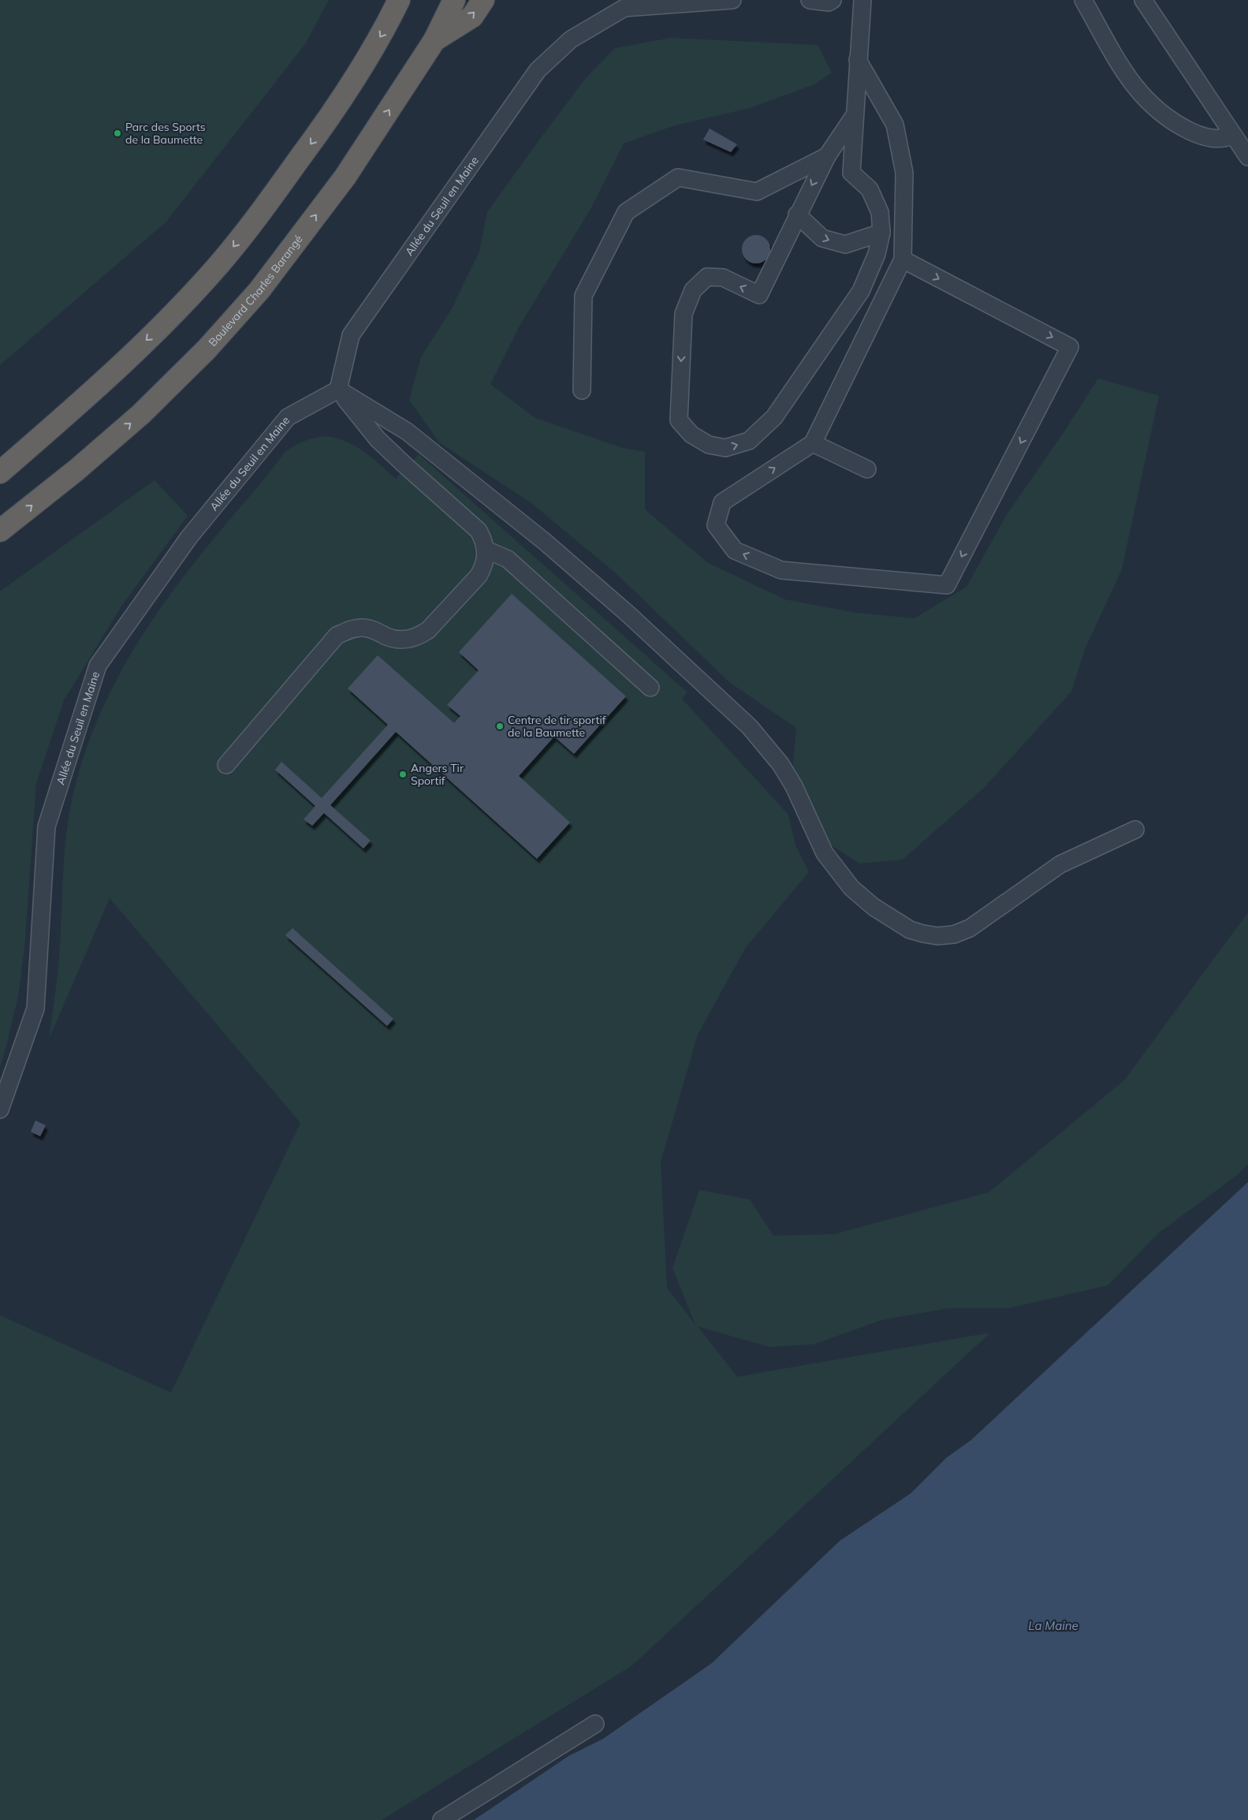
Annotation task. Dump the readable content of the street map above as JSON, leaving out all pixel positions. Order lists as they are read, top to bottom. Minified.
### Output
{"streets":{"highway":["Boulevard Charles Barangé"],"lane":["Allée du Seuil en Maine"]},"water":["La Maine"],"places":["Parc des Sports de la Baumette","Centre de tir sportif de la Baumette","Angers Tir Sportif"]}
